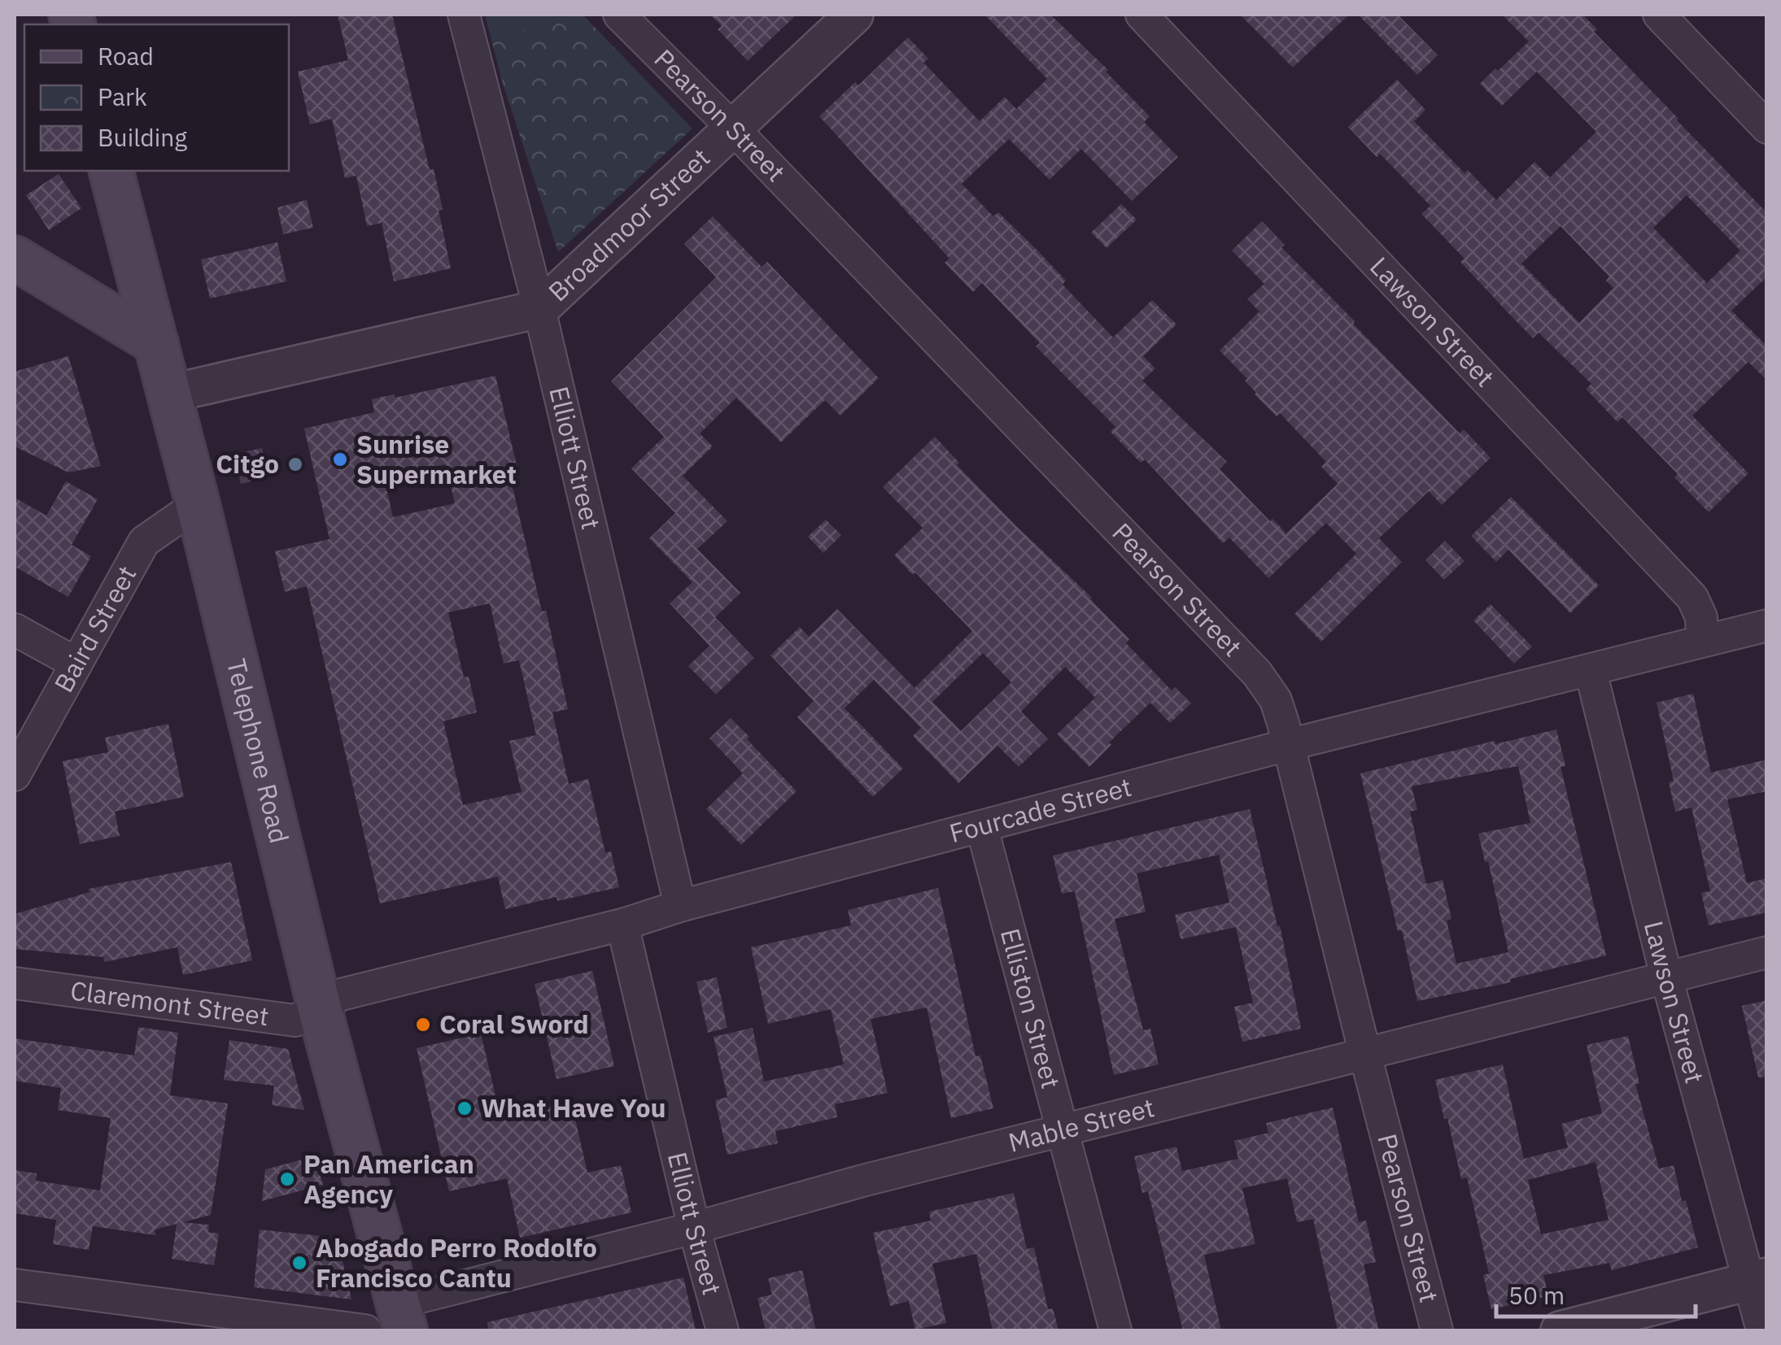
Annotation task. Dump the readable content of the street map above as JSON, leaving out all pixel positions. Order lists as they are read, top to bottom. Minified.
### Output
{"streets":{"main road":["Telephone Road"],"street":["Pearson Street","Broadmoor Street","Lawson Street","Elliott Street","Baird Street","Fourcade Street","Claremont Street","Elliston Street","Mable Street"]},"crossings":[["Pearson Street","Broadmoor Street"],["Pearson Street","Fourcade Street"],["Pearson Street","Mable Street"],["Broadmoor Street","Elliott Street"],["Broadmoor Street","Telephone Road"],["Lawson Street","Fourcade Street"],["Lawson Street","Mable Street"],["Elliott Street","Fourcade Street"],["Elliott Street","Mable Street"],["Baird Street","Telephone Road"],["Telephone Road","Fourcade Street"],["Telephone Road","Claremont Street"],["Telephone Road","Mable Street"],["Fourcade Street","Claremont Street"],["Fourcade Street","Elliston Street"],["Elliston Street","Mable Street"]],"places":["Sunrise Supermarket","Citgo","Coral Sword","What Have You","Pan American Agency","Abogado Perro Rodolfo Francisco Cantu"],"legend":["Road","Park","Building"],"scale_bar":"50 m"}
